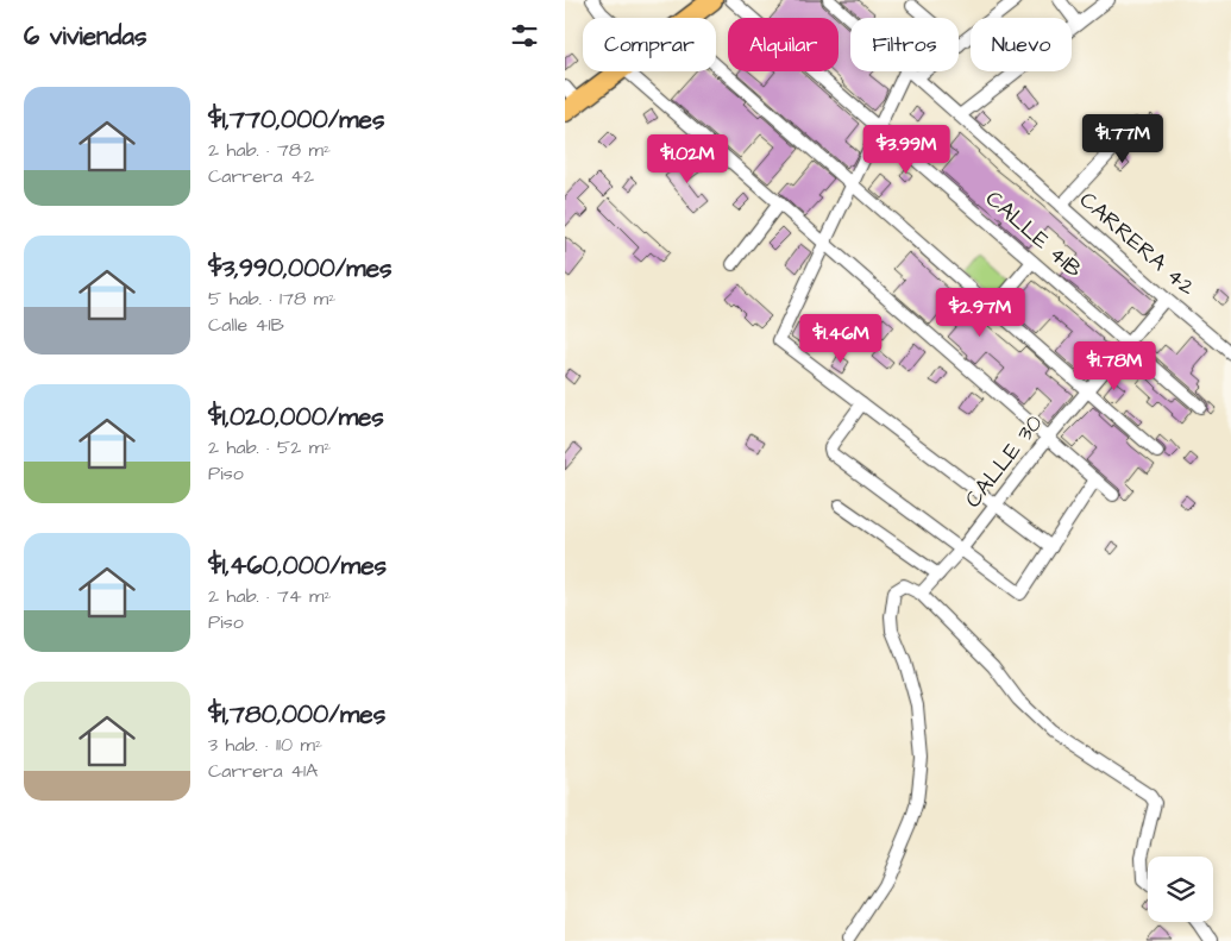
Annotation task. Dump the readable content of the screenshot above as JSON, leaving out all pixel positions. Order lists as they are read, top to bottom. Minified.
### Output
{"streets":{"street":["CALLE 41B","CARRERA 42","CALLE 30"]},"crossings":[["CALLE 41B","CALLE 30"],["CARRERA 42","CALLE 30"]],"page":{"heading":"6 viviendas","chip":["Comprar","Alquilar","Filtros","Nuevo"],"list":[{"name":"$1,770,000/mes","note":"2 hab. · 78 m² · Carrera 42"},{"name":"$3,990,000/mes","note":"5 hab. · 178 m² · Calle 41B"},{"name":"$1,020,000/mes","note":"2 hab. · 52 m² · Piso"},{"name":"$1,460,000/mes","note":"2 hab. · 74 m² · Piso"},{"name":"$1,780,000/mes","note":"3 hab. · 110 m² · Carrera 41A"}],"price":["$1.77M","$3.99M","$1.02M","$2.97M","$1.46M","$1.78M"]}}
